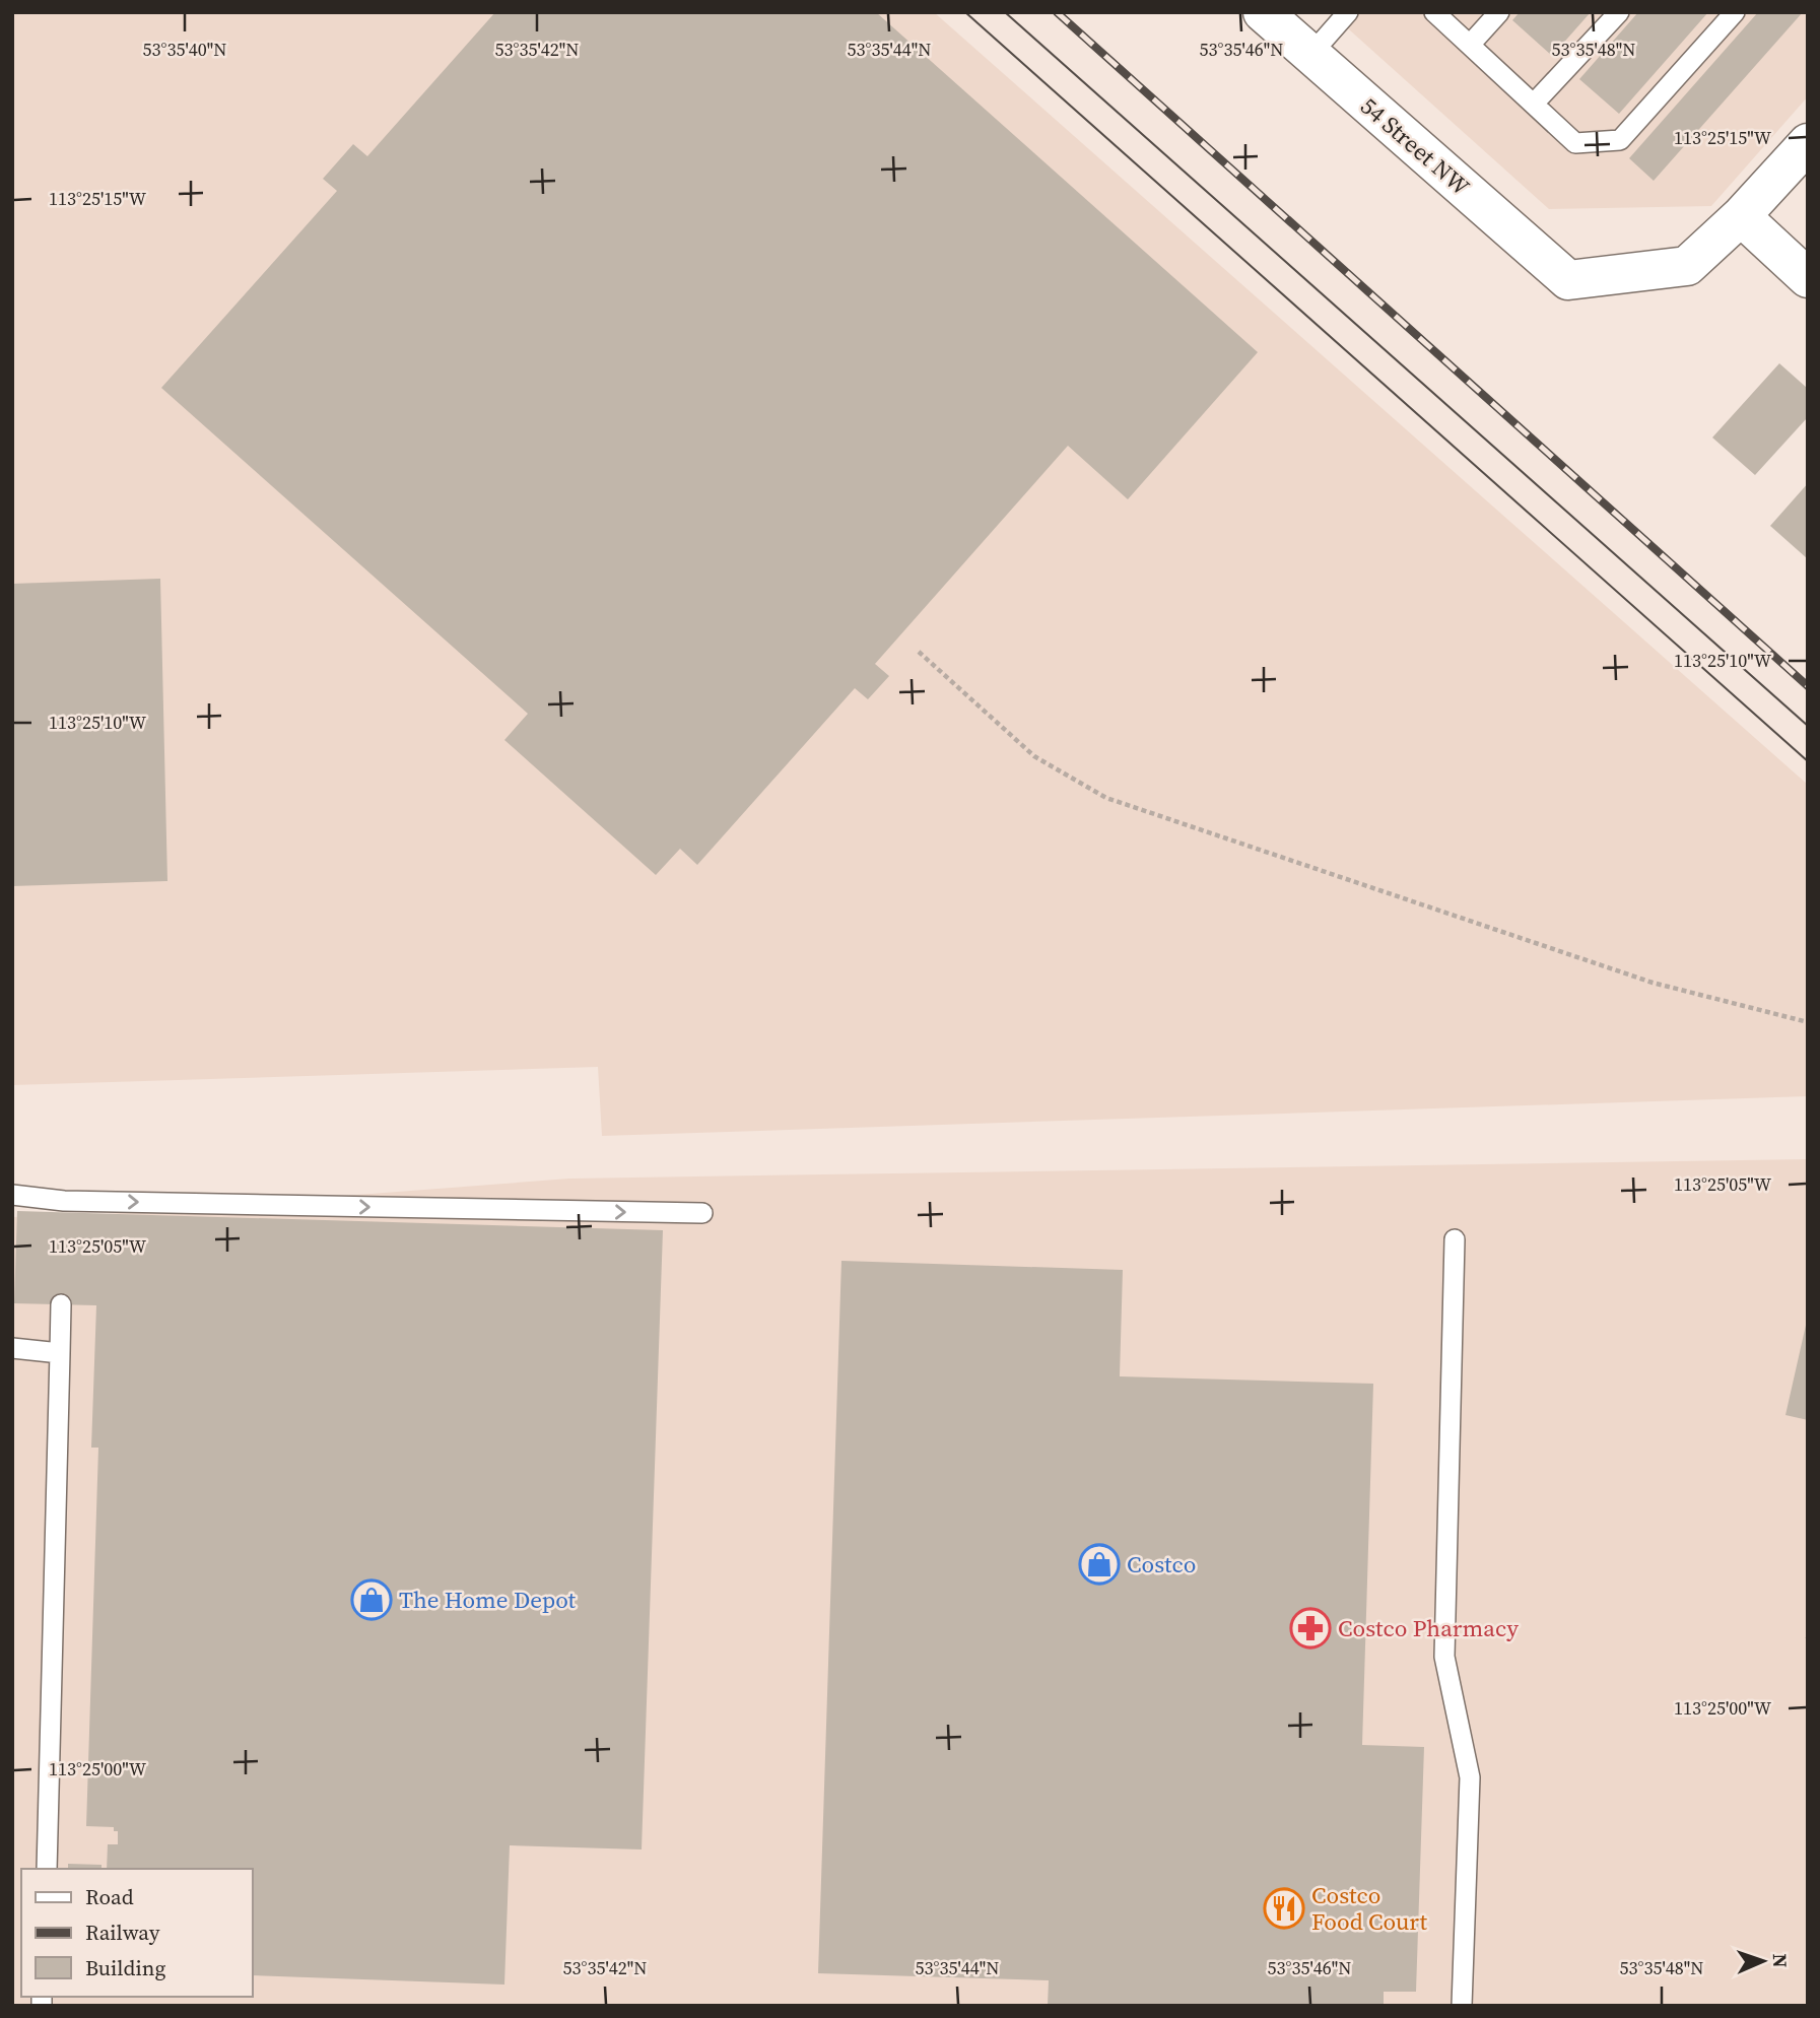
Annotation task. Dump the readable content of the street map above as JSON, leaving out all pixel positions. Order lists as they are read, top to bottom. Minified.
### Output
{"streets":{"street":["54 Street NW"]},"places":{"shop":["Costco","The Home Depot"],"pharmacy":["Costco Pharmacy"],"restaurant":["Costco Food Court"]},"legend":["Road","Railway","Building"],"north":"right","coordinates":["53°35'40\"N","53°35'42\"N","53°35'44\"N","53°35'46\"N","53°35'48\"N","113°25'15\"W","113°25'10\"W","113°25'05\"W","113°25'00\"W"]}
